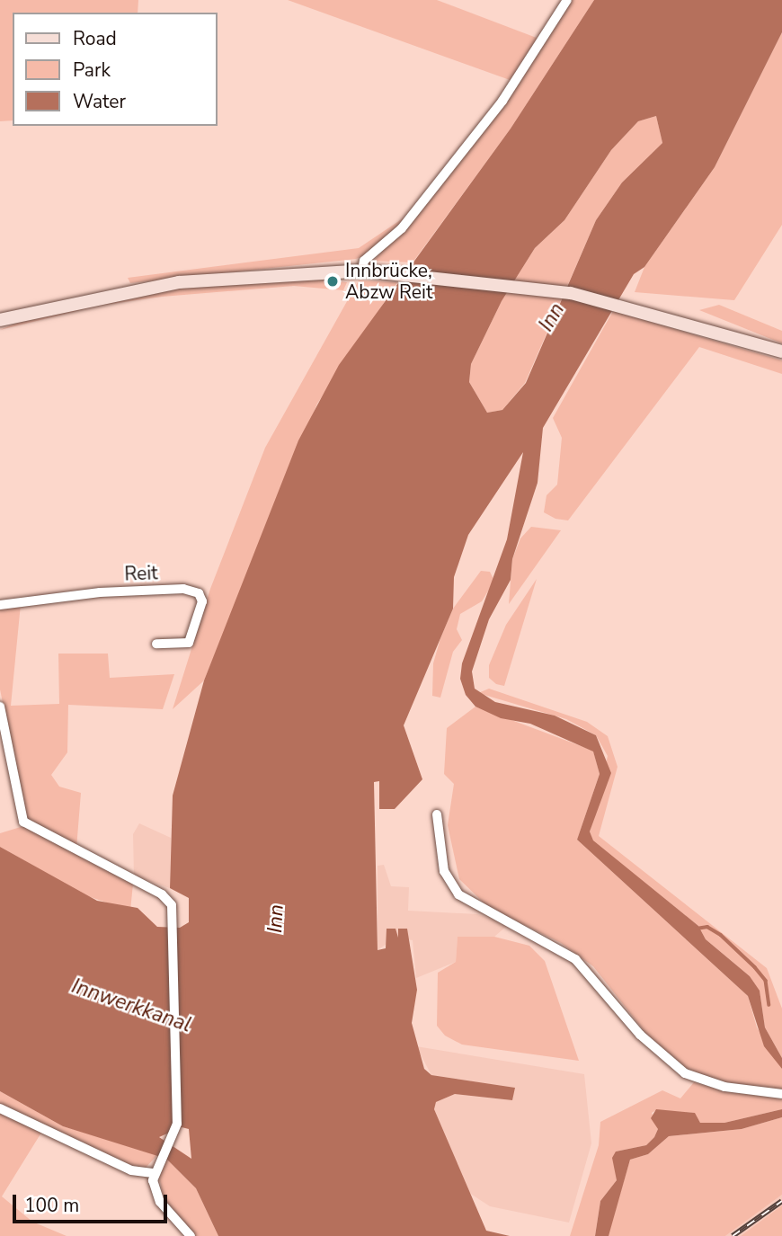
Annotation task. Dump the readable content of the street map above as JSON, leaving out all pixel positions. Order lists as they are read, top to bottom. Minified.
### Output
{"streets":{"street":["Reit"]},"water":["Inn","Innwerkkanal"],"places":["Innbrücke, Abzw Reit"],"legend":["Road","Park","Water"],"scale_bar":"100 m"}
